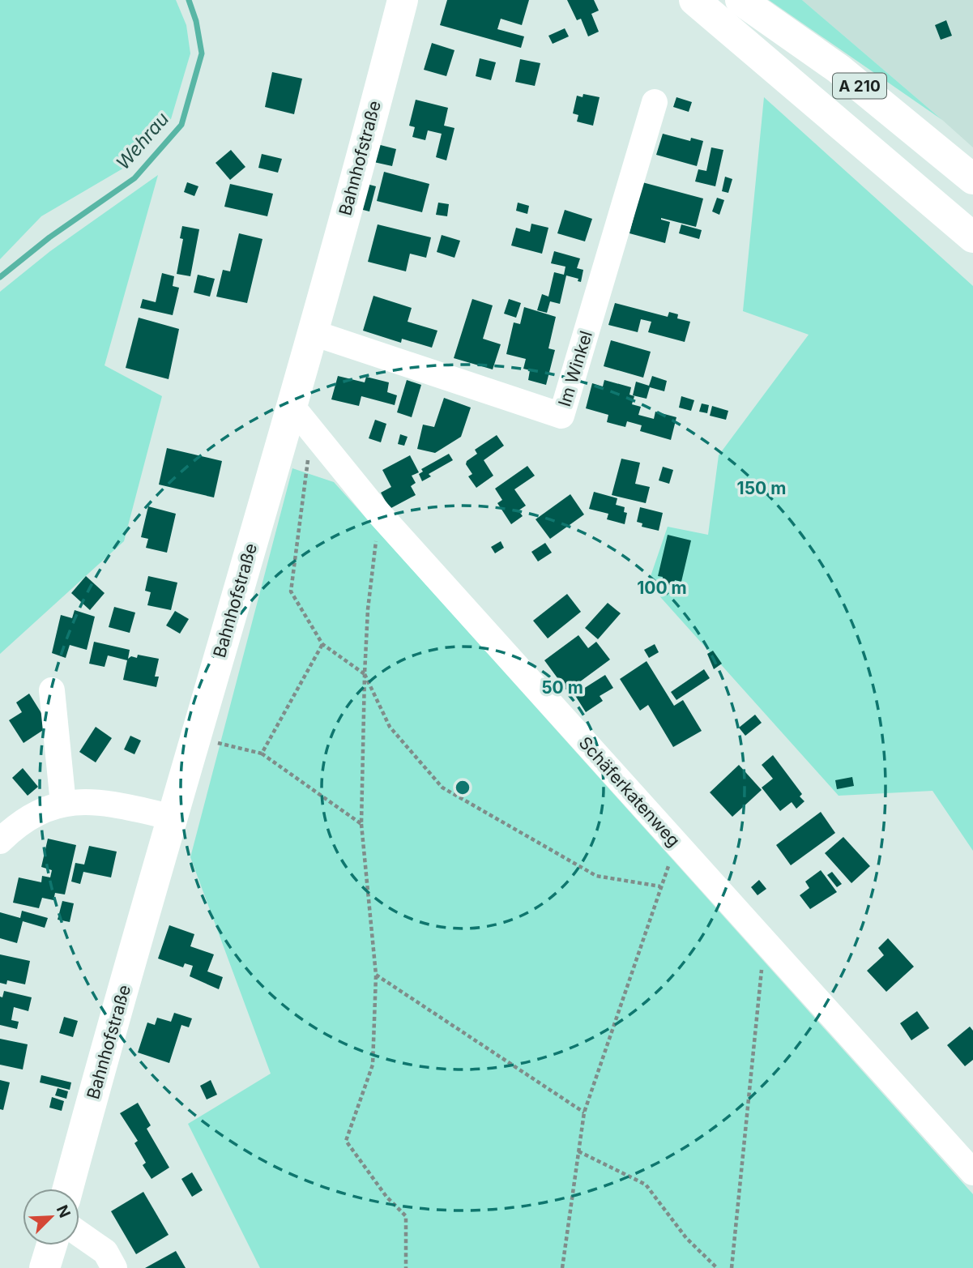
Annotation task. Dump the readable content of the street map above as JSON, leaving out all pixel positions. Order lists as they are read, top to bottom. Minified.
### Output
{"streets":{"main road":["A 210","Bahnhofstraße"],"street":["Im Winkel","Schäferkatenweg"]},"crossings":[["Bahnhofstraße","Im Winkel"],["Bahnhofstraße","Schäferkatenweg"]],"water":["Wehrau"],"north":"top right","rings":["150 m","100 m","50 m"]}
